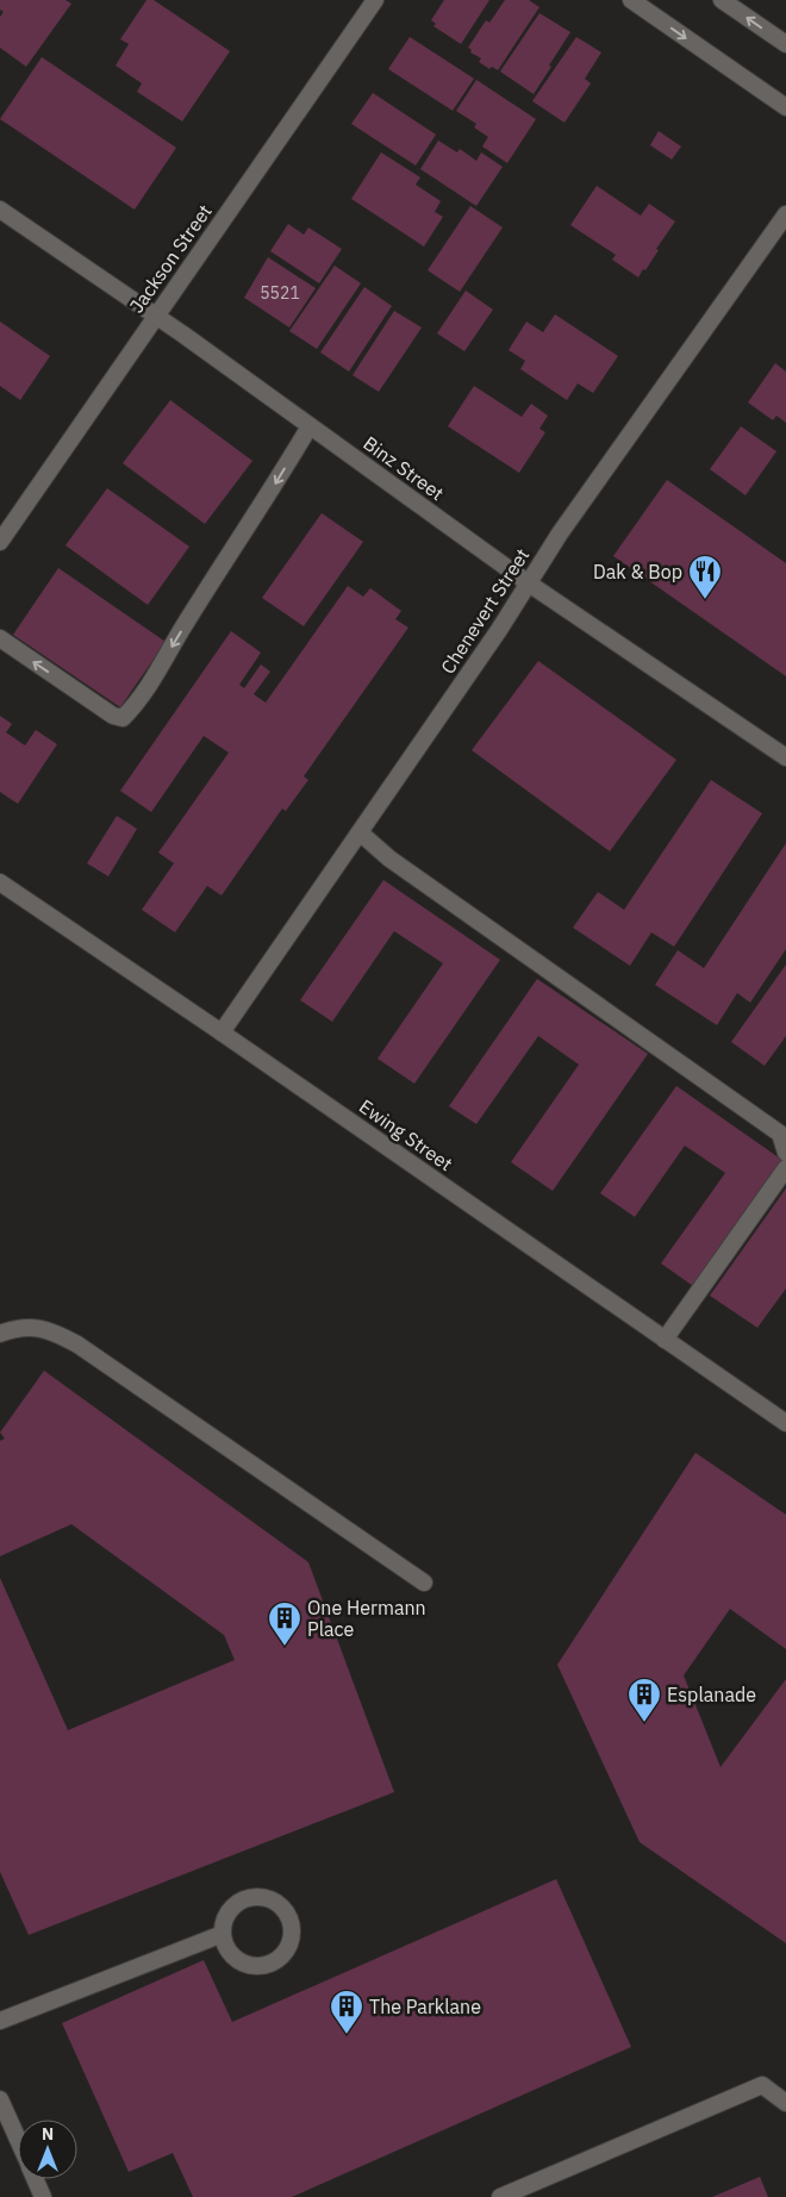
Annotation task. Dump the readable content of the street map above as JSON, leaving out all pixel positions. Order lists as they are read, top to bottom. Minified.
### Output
{"streets":{"street":["Jackson Street","Binz Street","Chenevert Street","Ewing Street"]},"crossings":[["Jackson Street","Binz Street"],["Binz Street","Chenevert Street"],["Chenevert Street","Ewing Street"]],"places":{"restaurant":["Dak & Bop"],"building":["One Hermann Place","Esplanade","The Parklane"]},"house_numbers":["5521"],"north":"top"}
